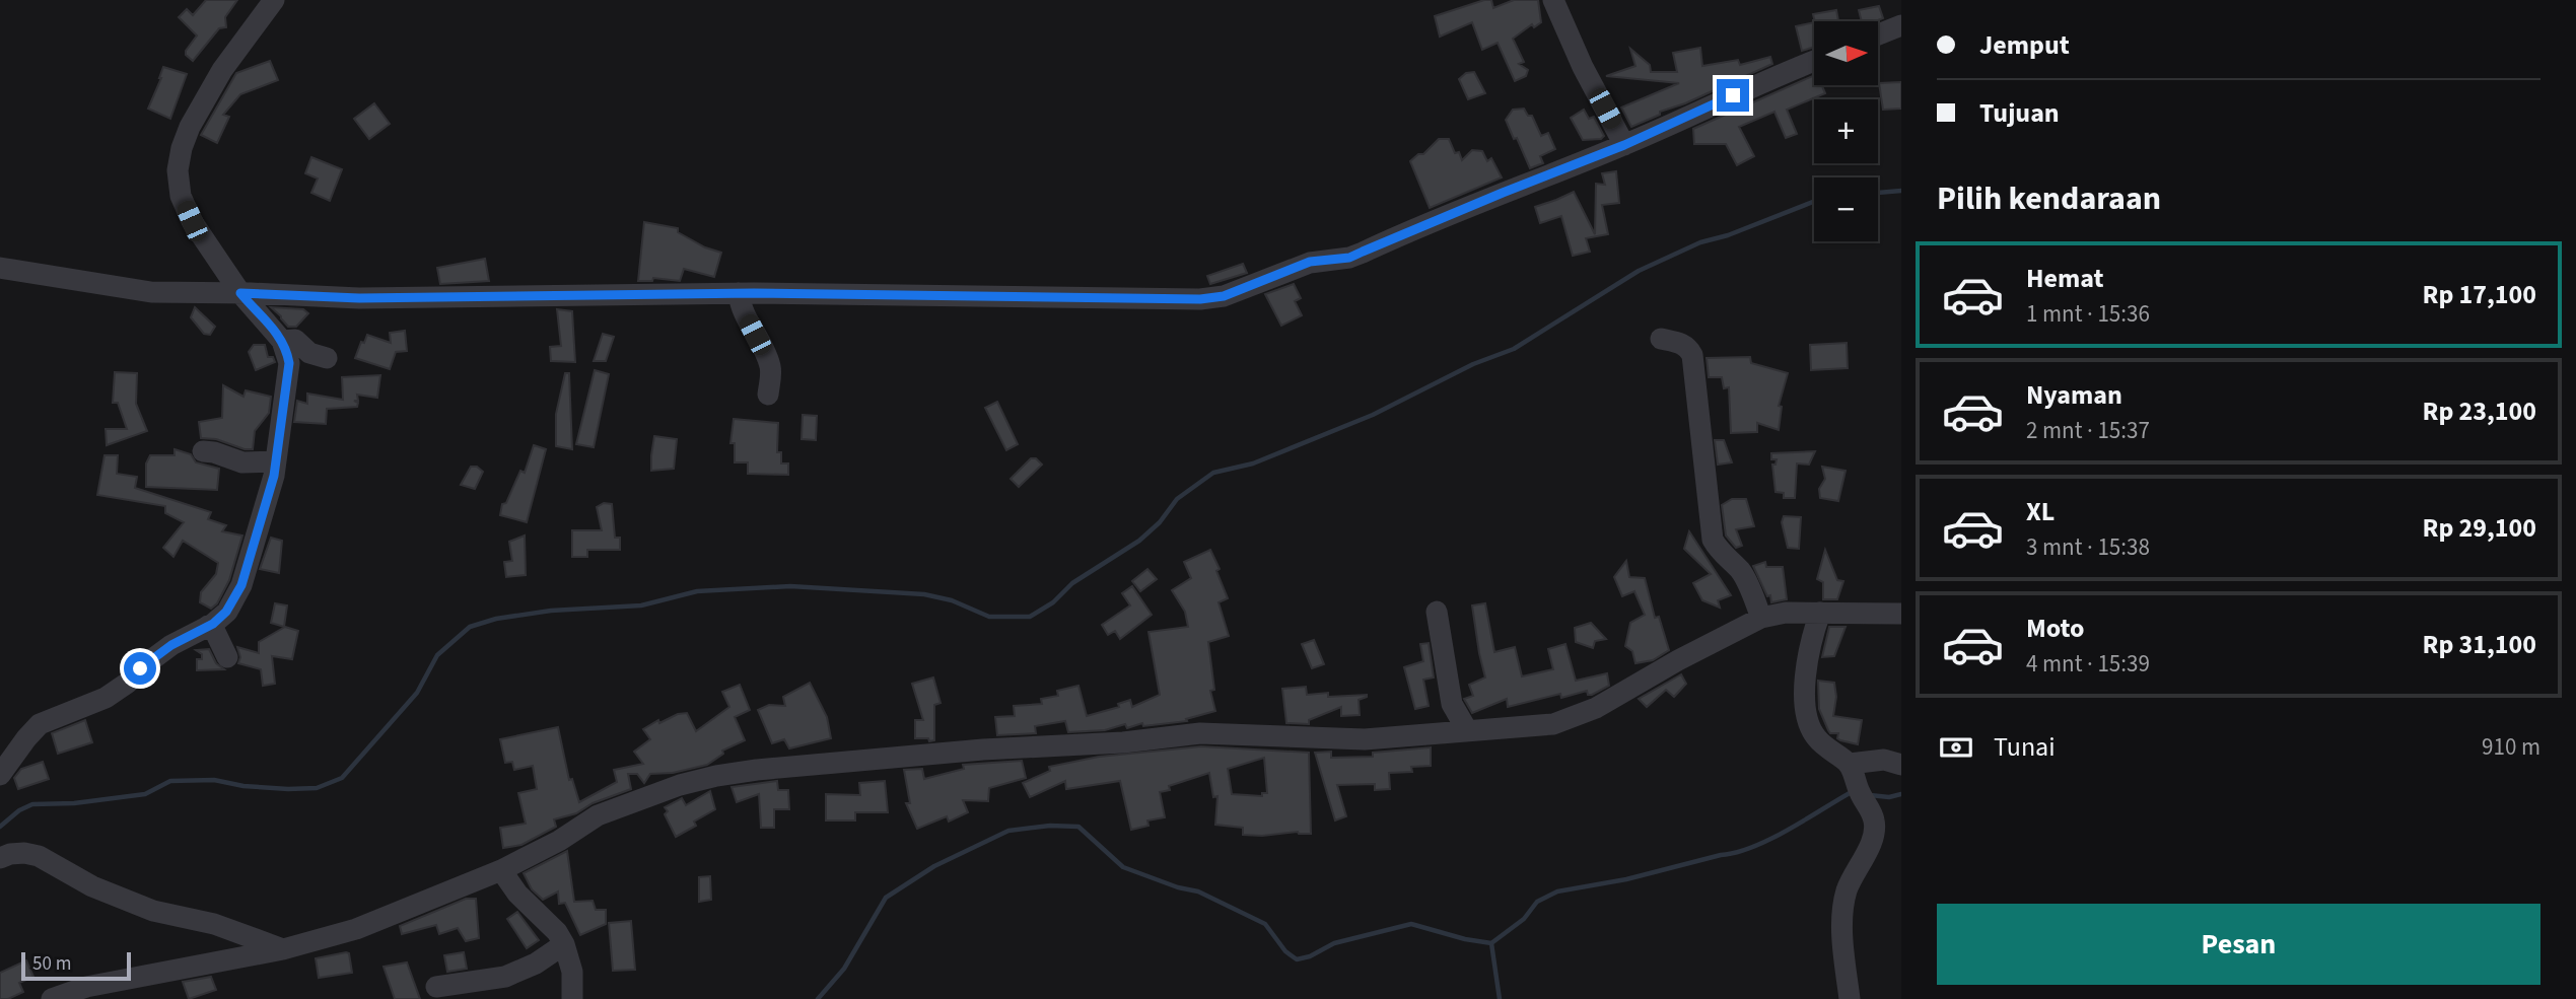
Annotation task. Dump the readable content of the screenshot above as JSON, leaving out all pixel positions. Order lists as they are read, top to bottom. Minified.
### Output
{"scale_bar":"50 m","north":"right","page":{"banner":["Jemput","Tujuan"],"map_buttons":["+","−"],"heading":"Pilih kendaraan","list":[{"name":"Hemat","note":"1 mnt · 15:36","value":"Rp 17,100"},{"name":"Nyaman","note":"2 mnt · 15:37","value":"Rp 23,100"},{"name":"XL","note":"3 mnt · 15:38","value":"Rp 29,100"},{"name":"Moto","note":"4 mnt · 15:39","value":"Rp 31,100"}],"pay":["Tunai","910 m"],"buttons":"Pesan","scale":"50 m"}}
